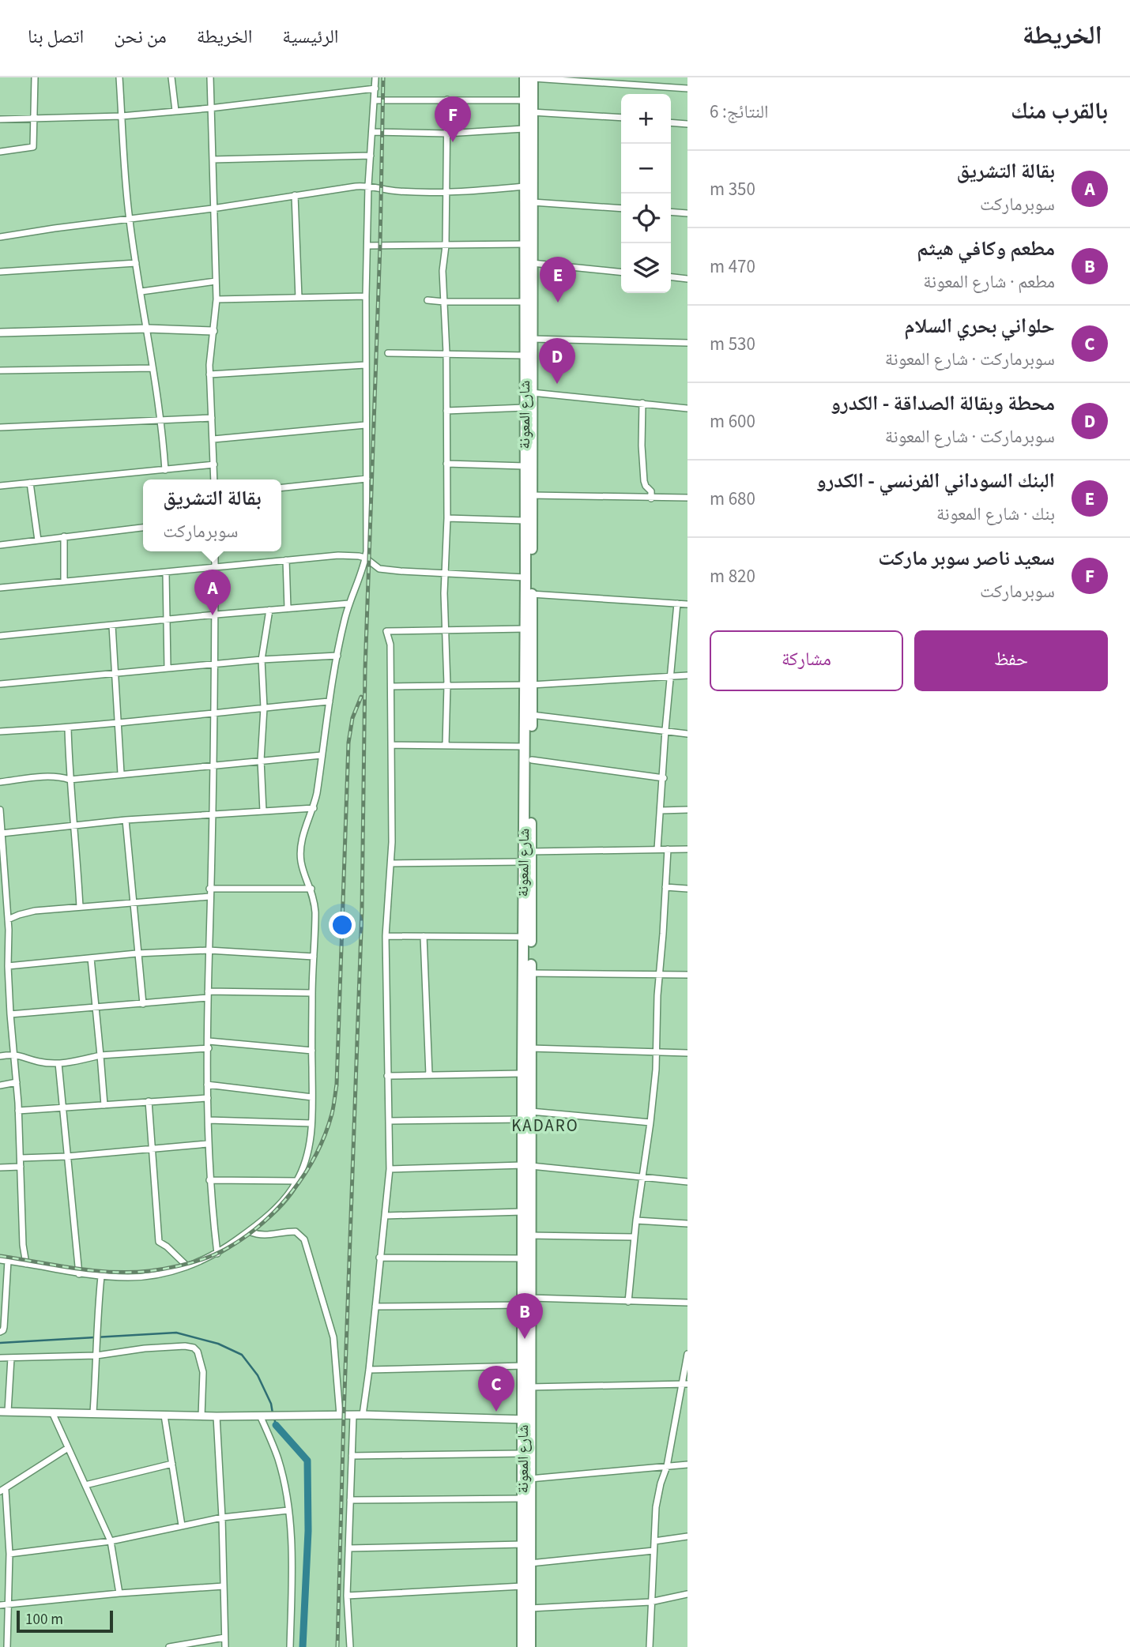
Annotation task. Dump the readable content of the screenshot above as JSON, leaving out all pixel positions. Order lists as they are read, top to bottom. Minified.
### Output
{"streets":{"highway":["شارع المعونة"]},"districts":["KADARO"],"scale_bar":"100 m","page":{"header":"الخريطة","nav":["الرئيسية","الخريطة","من نحن","اتصل بنا"],"heading":["بالقرب منك","النتائج: 6"],"map_buttons":["+","−"],"pins":["F","E","D","A","B","C"],"list":[{"mark":"A","name":"بقالة التشريق","note":"سوبرماركت","value":"350 m"},{"mark":"B","name":"مطعم وكافي هيثم","note":"مطعم · شارع المعونة","value":"470 m"},{"mark":"C","name":"حلواني بحري السلام","note":"سوبرماركت · شارع المعونة","value":"530 m"},{"mark":"D","name":"محطة وبقالة الصداقة - الكدرو","note":"سوبرماركت · شارع المعونة","value":"600 m"},{"mark":"E","name":"البنك السوداني الفرنسي - الكدرو","note":"بنك · شارع المعونة","value":"680 m"},{"mark":"F","name":"سعيد ناصر سوبر ماركت","note":"سوبرماركت","value":"820 m"}],"popup":["بقالة التشريق","سوبرماركت"],"buttons":["حفظ","مشاركة"],"scale":"100 m"}}
